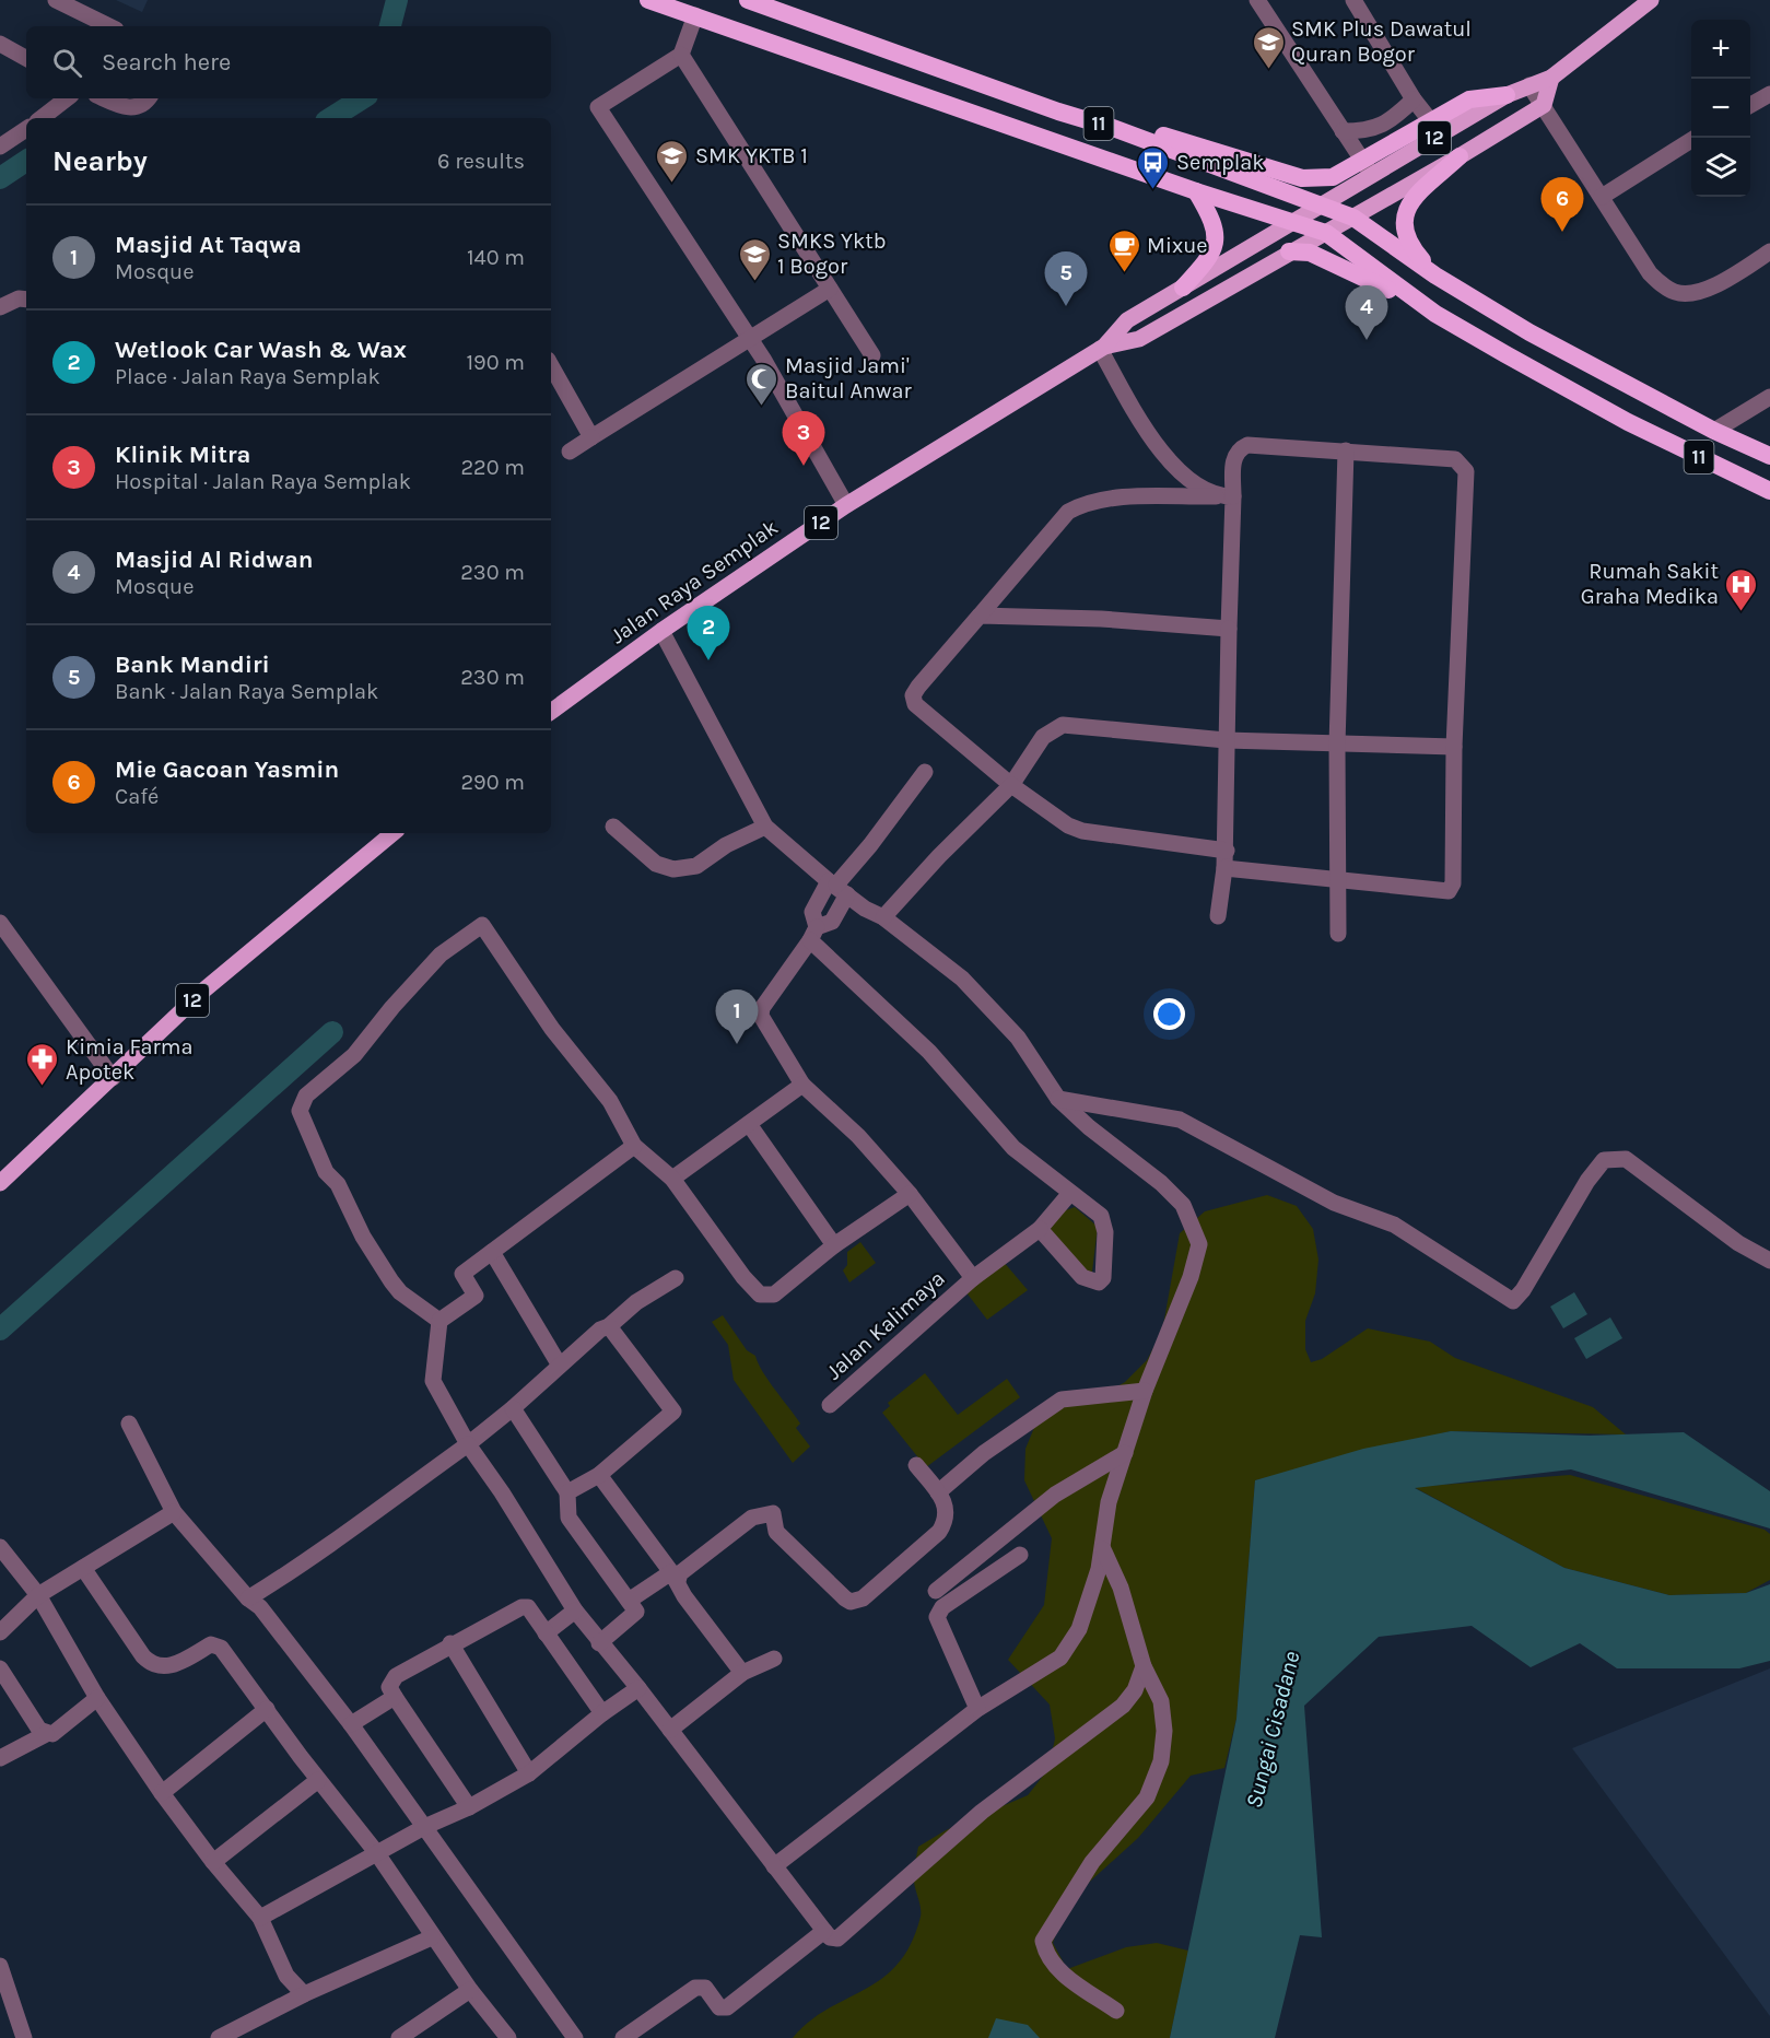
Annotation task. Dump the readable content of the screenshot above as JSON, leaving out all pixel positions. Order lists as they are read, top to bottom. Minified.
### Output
{"streets":{"highway":["11","12"],"main road":["Jalan Raya Semplak"],"street":["Jalan Kalimaya"]},"crossings":[["11","12"],["11","Jalan Raya Semplak"],["12","Jalan Raya Semplak"]],"water":["Sungai Cisadane"],"places":{"school or university":["SMK Plus Dawatul Quran Bogor","SMK YKTB 1","SMKS Yktb 1 Bogor"],"bus stop":["Semplak"],"cafe":["Mixue"],"mosque":["Masjid Jami' Baitul Anwar"],"hospital":["Rumah Sakit Graha Medika"],"pharmacy":["Kimia Farma Apotek"]},"page":{"map_buttons":["+","−"],"search":"Search here","heading":["Nearby","6 results"],"pins":["6","5","4","3","2","1"],"list":[{"mark":"1","name":"Masjid At Taqwa","note":"Mosque","value":"140 m"},{"mark":"2","name":"Wetlook Car Wash & Wax","note":"Place · Jalan Raya Semplak","value":"190 m"},{"mark":"3","name":"Klinik Mitra","note":"Hospital · Jalan Raya Semplak","value":"220 m"},{"mark":"4","name":"Masjid Al Ridwan","note":"Mosque","value":"230 m"},{"mark":"5","name":"Bank Mandiri","note":"Bank · Jalan Raya Semplak","value":"230 m"},{"mark":"6","name":"Mie Gacoan Yasmin","note":"Café","value":"290 m"}]}}
